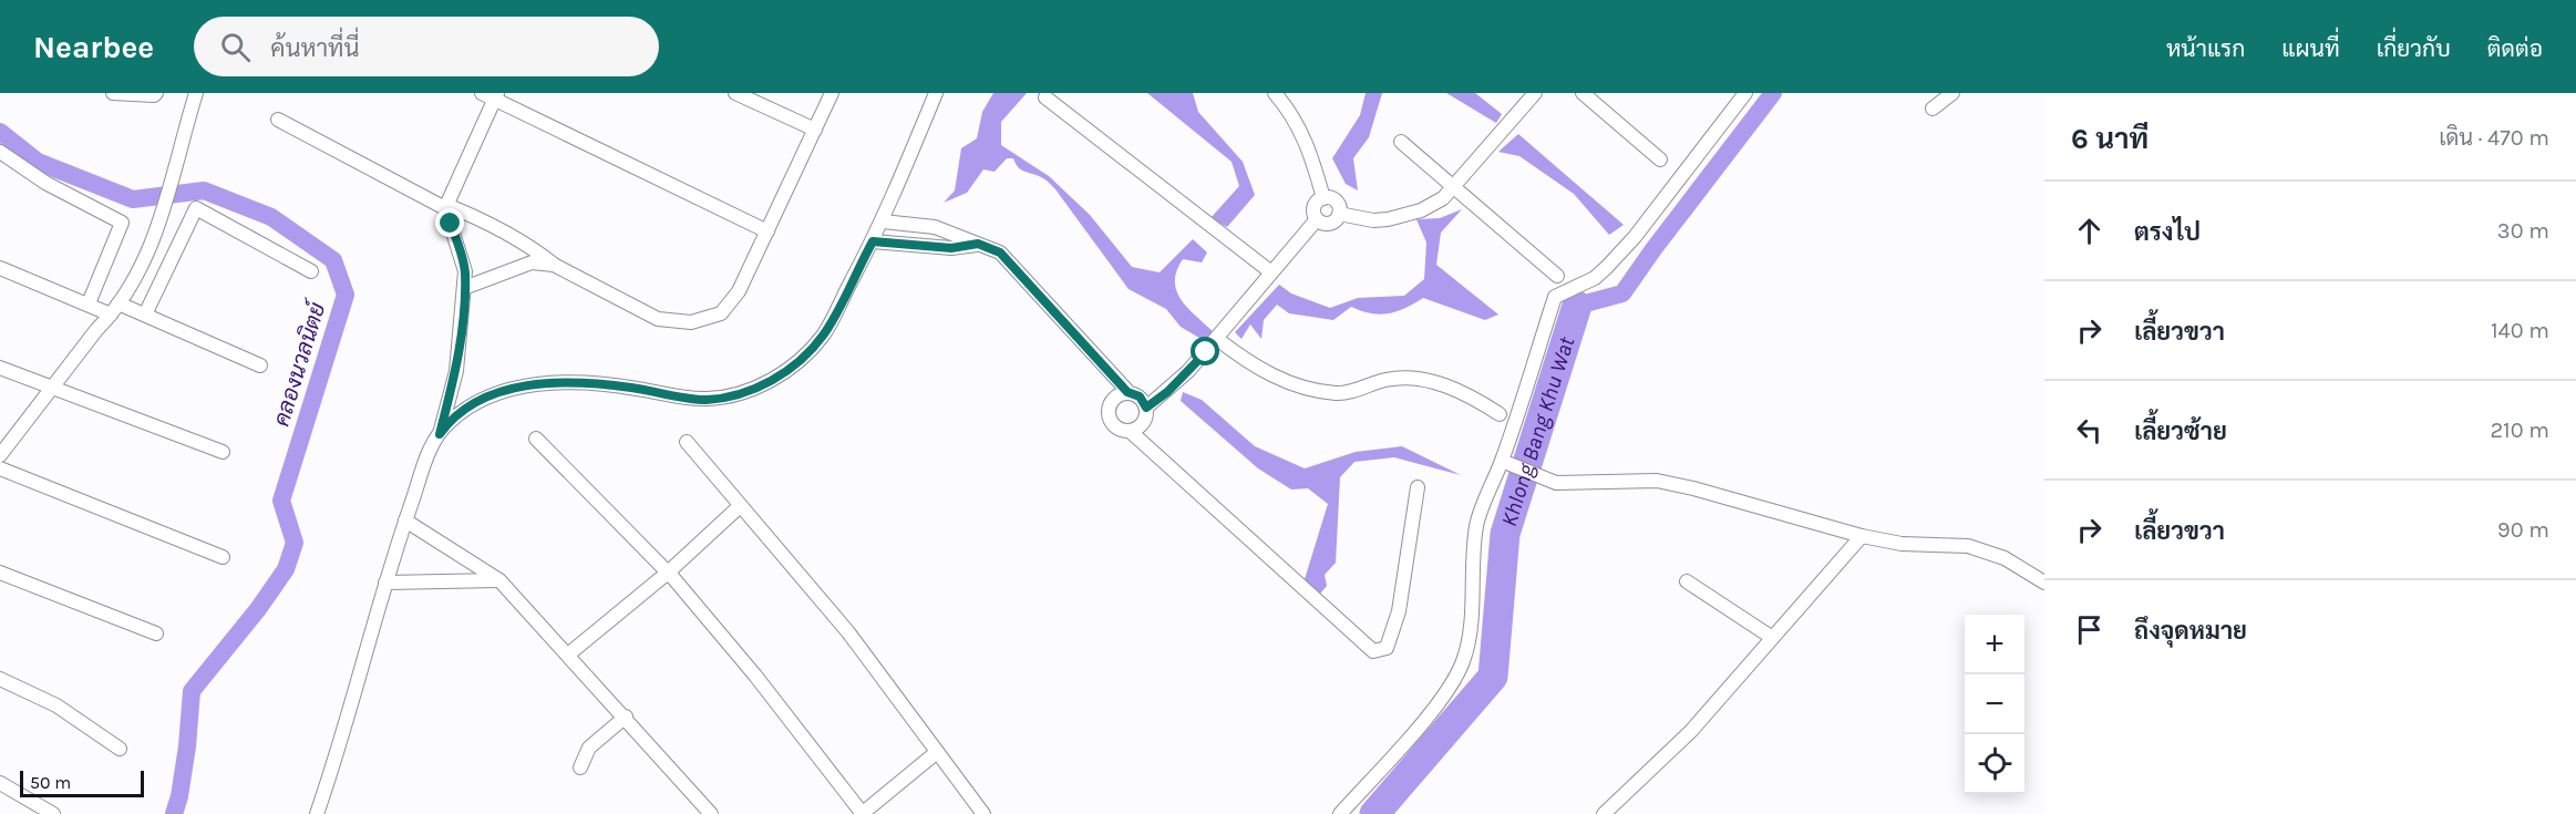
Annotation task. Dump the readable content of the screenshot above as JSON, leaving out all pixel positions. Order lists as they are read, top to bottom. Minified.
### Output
{"water":["คลองนวลนิตย์","Khlong Bang Khu Wat"],"scale_bar":"50 m","page":{"header":"Nearbee","search":"ค้นหาที่นี่","nav":["หน้าแรก","แผนที่","เกี่ยวกับ","ติดต่อ"],"heading":["6 นาที","เดิน · 470 m"],"list":[["ตรงไป","30 m"],["เลี้ยวขวา","140 m"],["เลี้ยวซ้าย","210 m"],["เลี้ยวขวา","90 m"],"ถึงจุดหมาย"],"map_buttons":["+","−"],"scale":"50 m"}}
